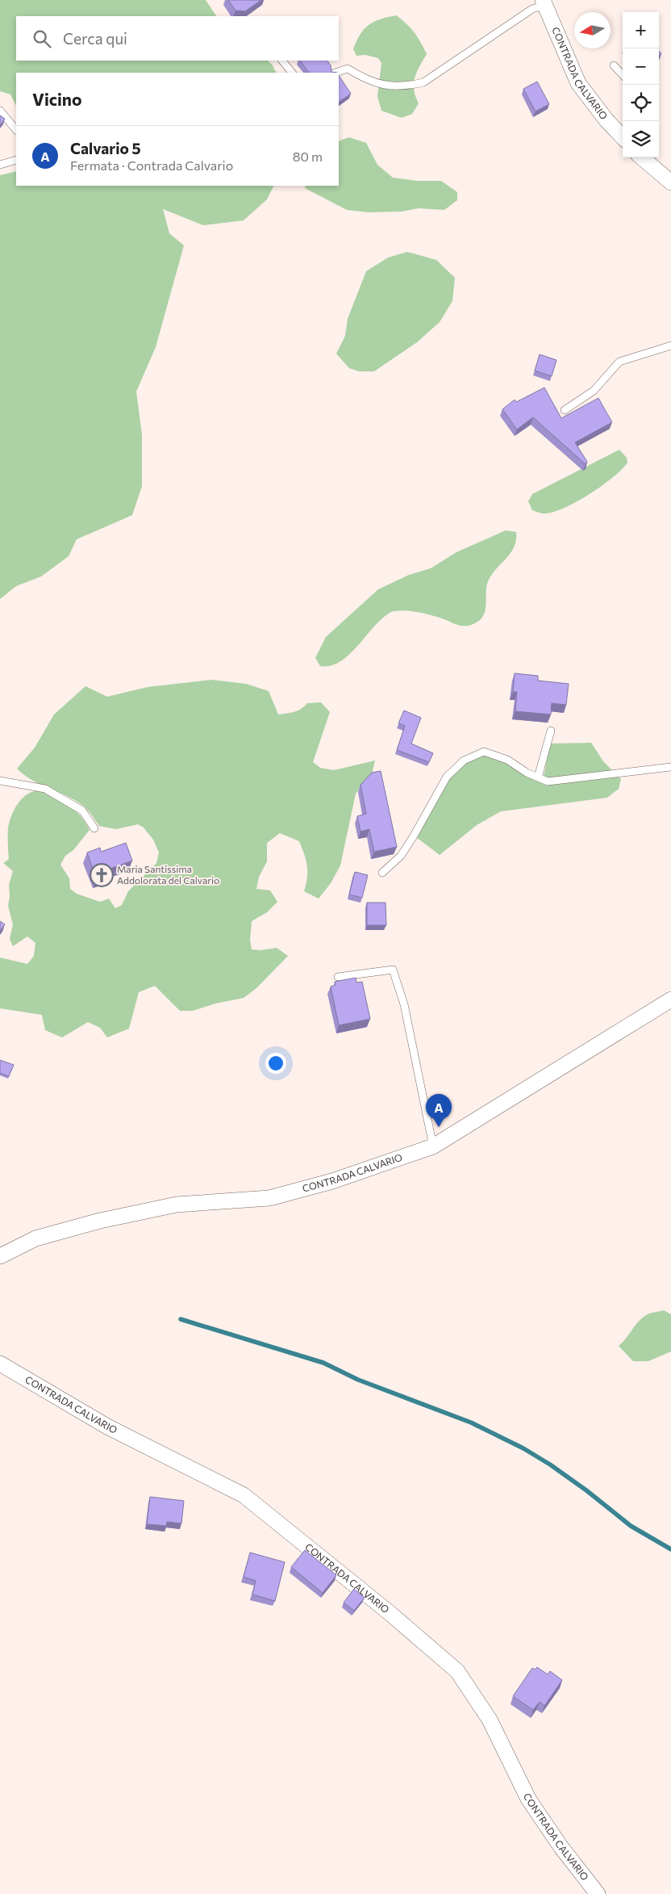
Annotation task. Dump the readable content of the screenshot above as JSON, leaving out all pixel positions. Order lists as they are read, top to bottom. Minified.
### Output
{"streets":{"street":["CONTRADA CALVARIO"]},"places":{"church":["Maria Santissima Addolorata del Calvario"]},"north":"left","page":{"map_buttons":["+","−"],"search":"Cerca qui","heading":"Vicino","list":[{"mark":"A","name":"Calvario 5","note":"Fermata · Contrada Calvario","value":"80 m"}],"pins":"A"}}
